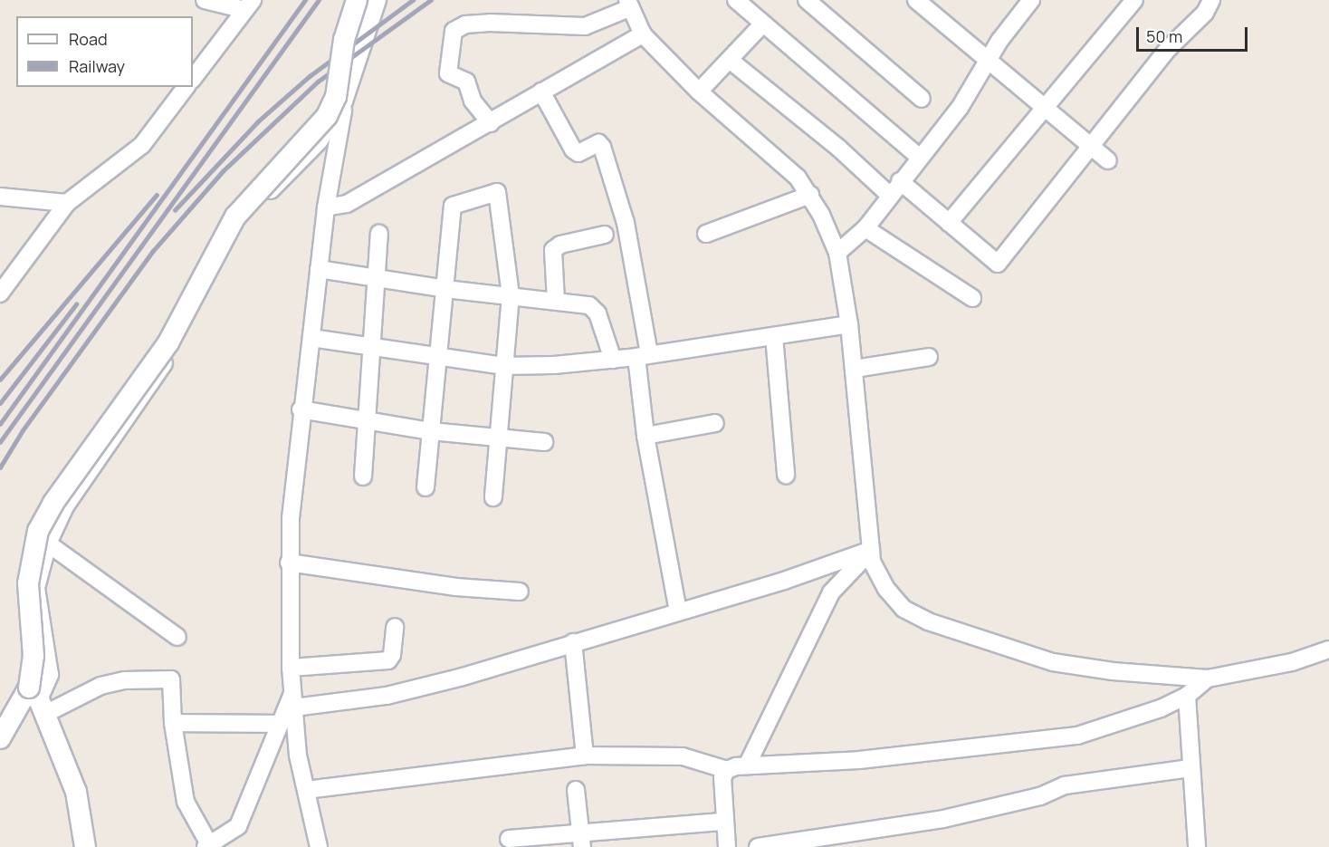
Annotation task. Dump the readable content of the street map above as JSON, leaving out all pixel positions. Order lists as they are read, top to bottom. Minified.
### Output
{"legend":["Road","Railway"],"scale_bar":"50 m"}
